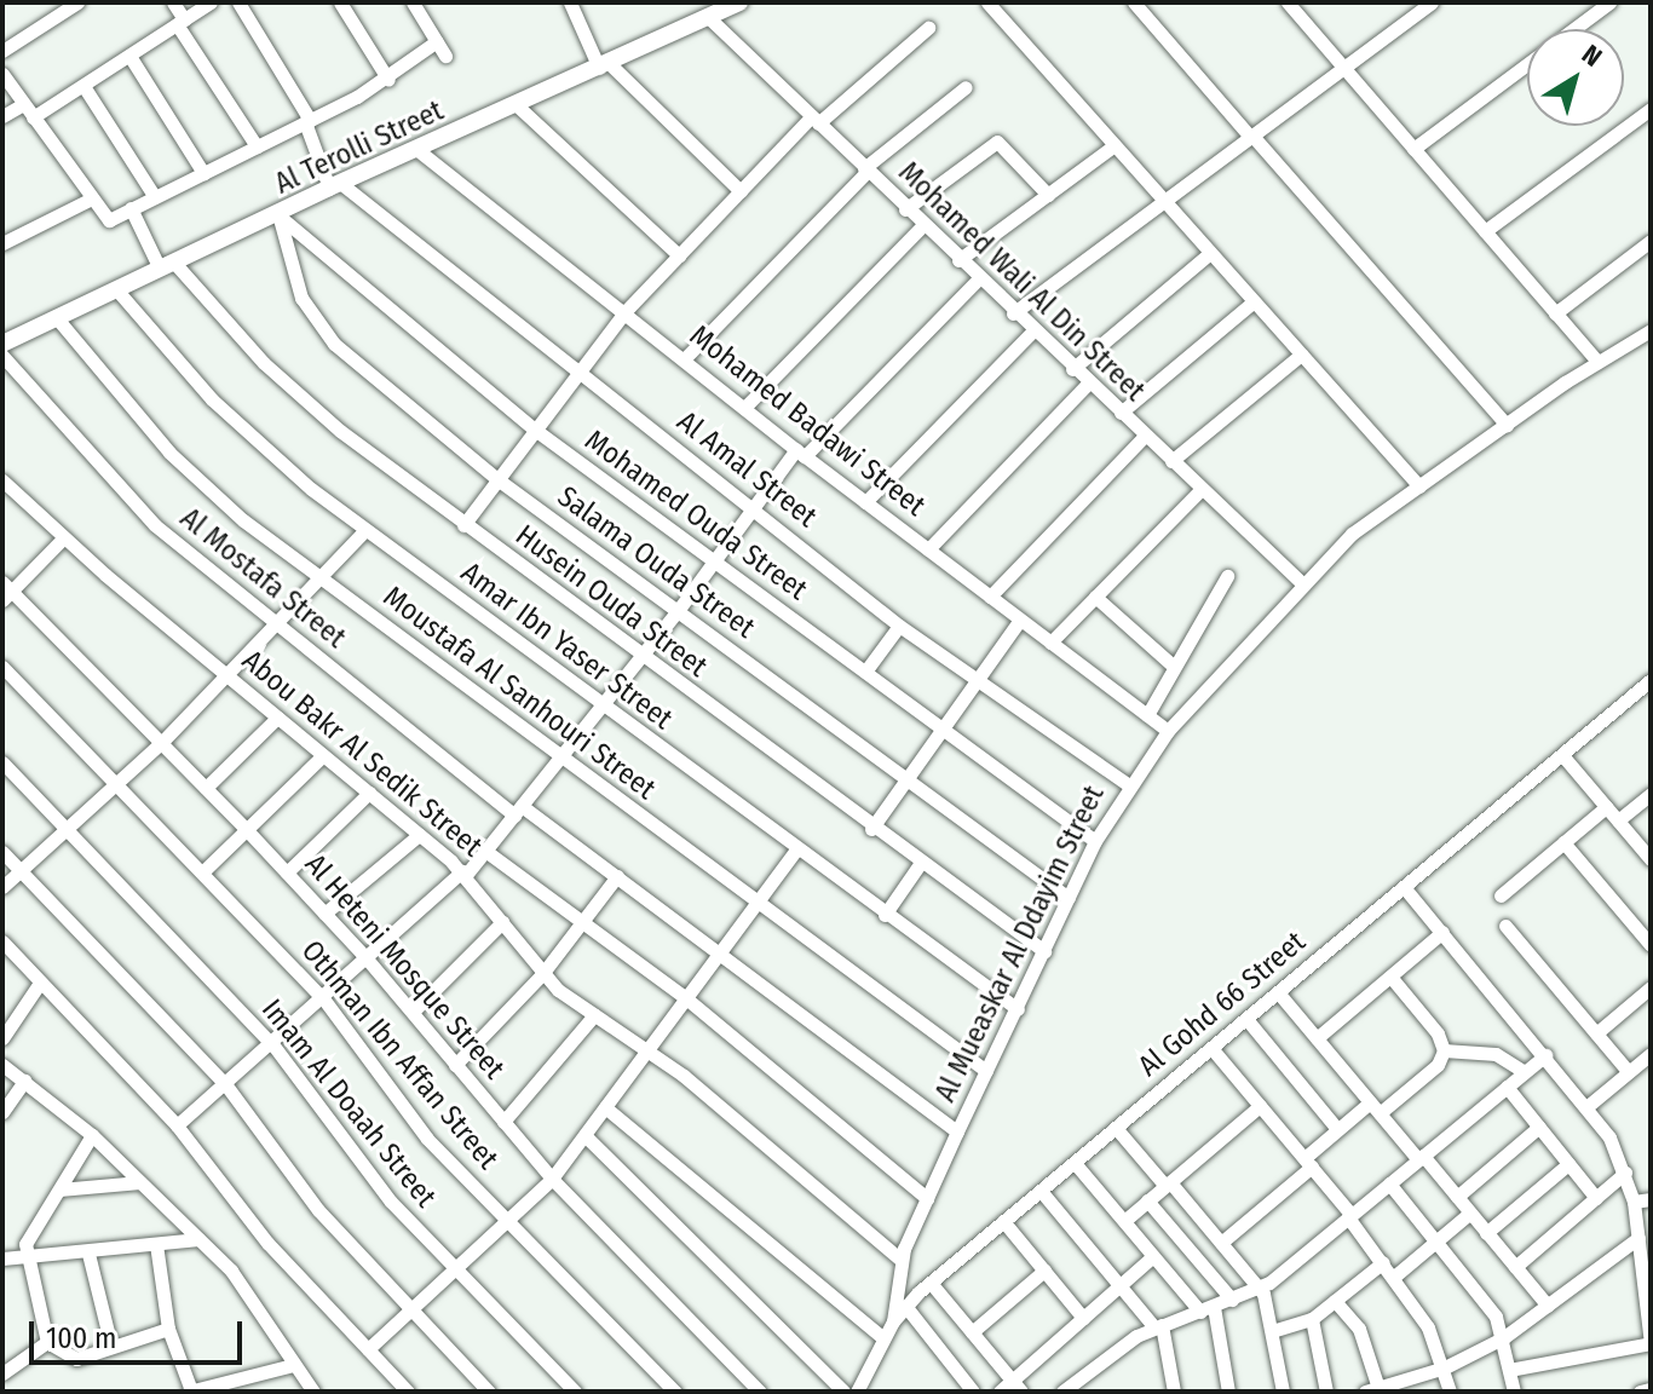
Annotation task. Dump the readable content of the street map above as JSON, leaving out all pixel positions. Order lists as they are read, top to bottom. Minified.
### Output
{"streets":{"street":["Al Terolli Street","Mohamed Wali Al Din Street","Mohamed Badawi Street","Al Amal Street","Mohamed Ouda Street","Salama Ouda Street","Al Mostafa Street","Husein Ouda Street","Amar Ibn Yaser Street","Moustafa Al Sanhouri Street","Abou Bakr Al Sedik Street","Al Mueaskar Al Ddayim Street","Al Heteni Mosque Street","Al Gohd 66 Street","Othman Ibn Affan Street","Imam Al Doaah Street"]},"crossings":[["Al Terolli Street","Mohamed Wali Al Din Street"],["Al Terolli Street","Mohamed Badawi Street"],["Al Terolli Street","Al Amal Street"],["Al Terolli Street","Mohamed Ouda Street"],["Al Terolli Street","Salama Ouda Street"],["Al Terolli Street","Husein Ouda Street"],["Al Terolli Street","Amar Ibn Yaser Street"],["Al Terolli Street","Moustafa Al Sanhouri Street"],["Mohamed Wali Al Din Street","Al Mueaskar Al Ddayim Street"],["Mohamed Badawi Street","Al Mueaskar Al Ddayim Street"],["Al Amal Street","Al Mueaskar Al Ddayim Street"],["Mohamed Ouda Street","Salama Ouda Street"],["Mohamed Ouda Street","Al Mueaskar Al Ddayim Street"],["Salama Ouda Street","Al Mueaskar Al Ddayim Street"],["Al Mostafa Street","Al Mueaskar Al Ddayim Street"],["Husein Ouda Street","Al Mueaskar Al Ddayim Street"],["Amar Ibn Yaser Street","Al Mueaskar Al Ddayim Street"],["Moustafa Al Sanhouri Street","Al Mueaskar Al Ddayim Street"],["Abou Bakr Al Sedik Street","Al Mueaskar Al Ddayim Street"],["Al Mueaskar Al Ddayim Street","Al Gohd 66 Street"]],"scale_bar":"100 m","north":"top right"}
